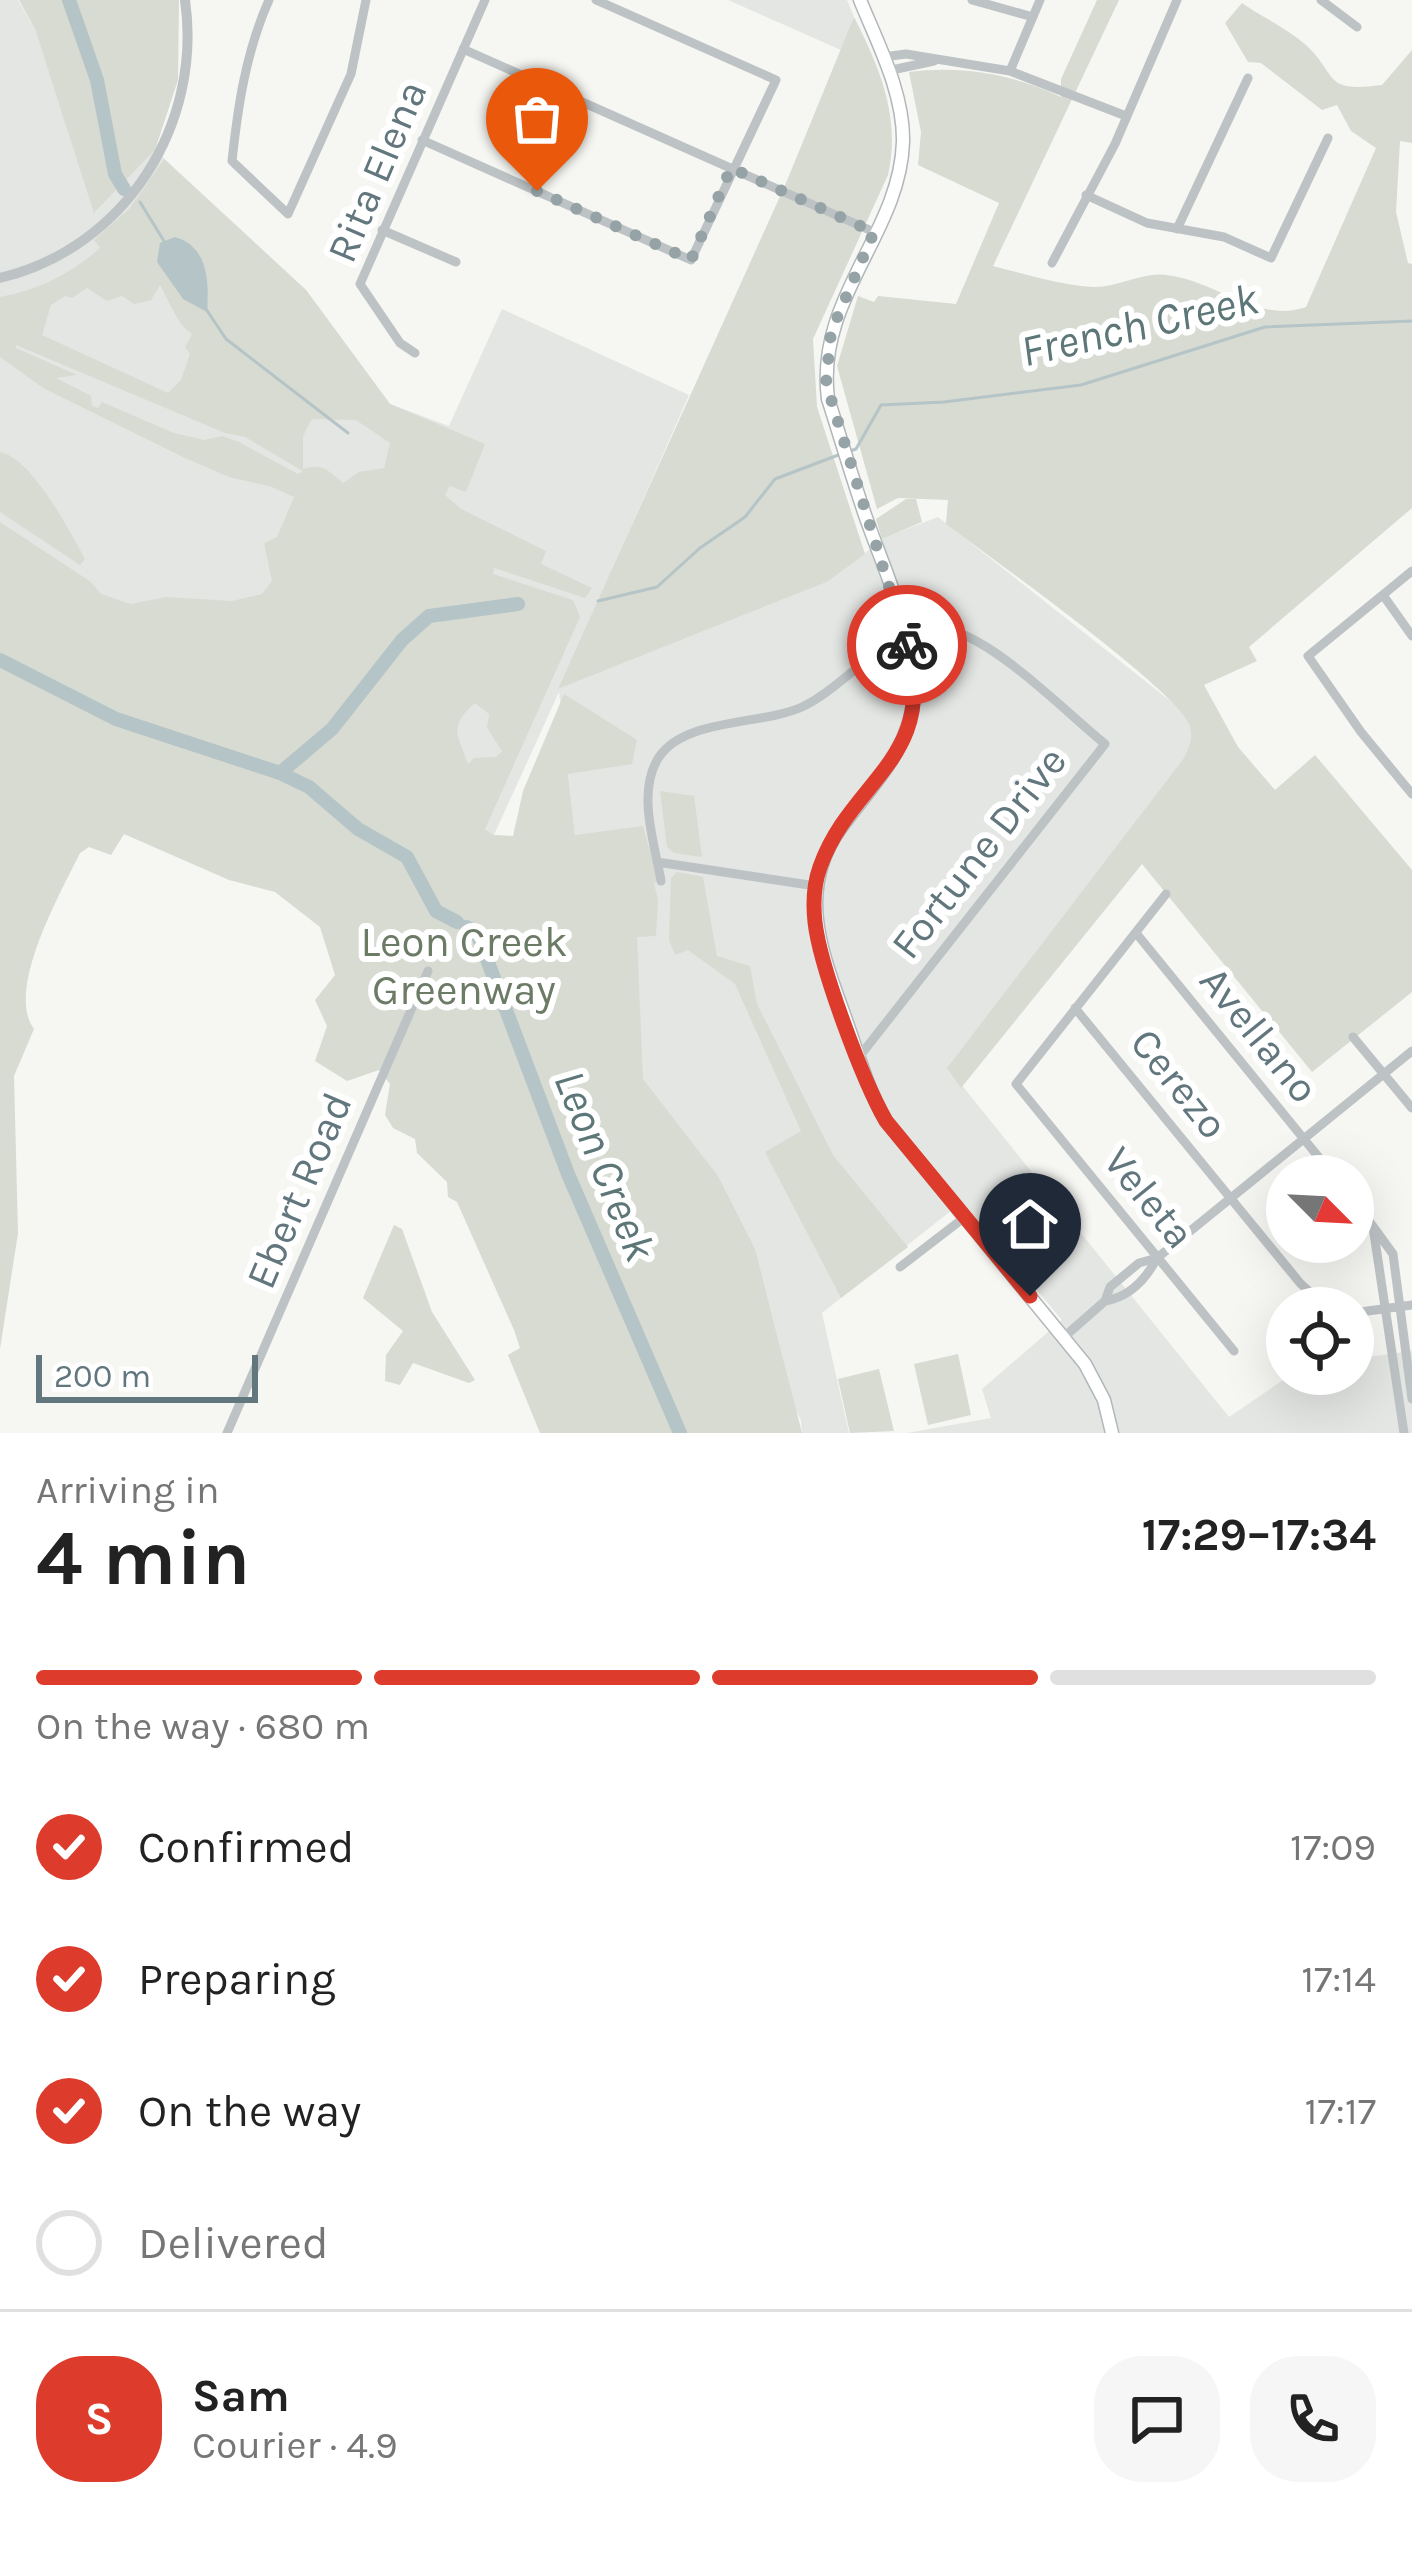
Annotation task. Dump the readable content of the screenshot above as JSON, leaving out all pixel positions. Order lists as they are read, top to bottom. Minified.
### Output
{"streets":{"street":["Rita Elena","Fortune Drive","Avellano","Cerezo","Ebert Road","Veleta"]},"crossings":[["Cerezo","Veleta"]],"water":["French Creek","Leon Creek"],"parks":["Leon Creek Greenway"],"scale_bar":"200 m","north":"bottom right","page":{"scale":"200 m","heading":["4 min","Arriving in","17:29–17:34"],"panel":["Sam","Courier · 4.9"],"bar":"On the way · 680 m","list":[["Confirmed","17:09"],["Preparing","17:14"],["On the way","17:17"],"Delivered"],"round":"S"}}
